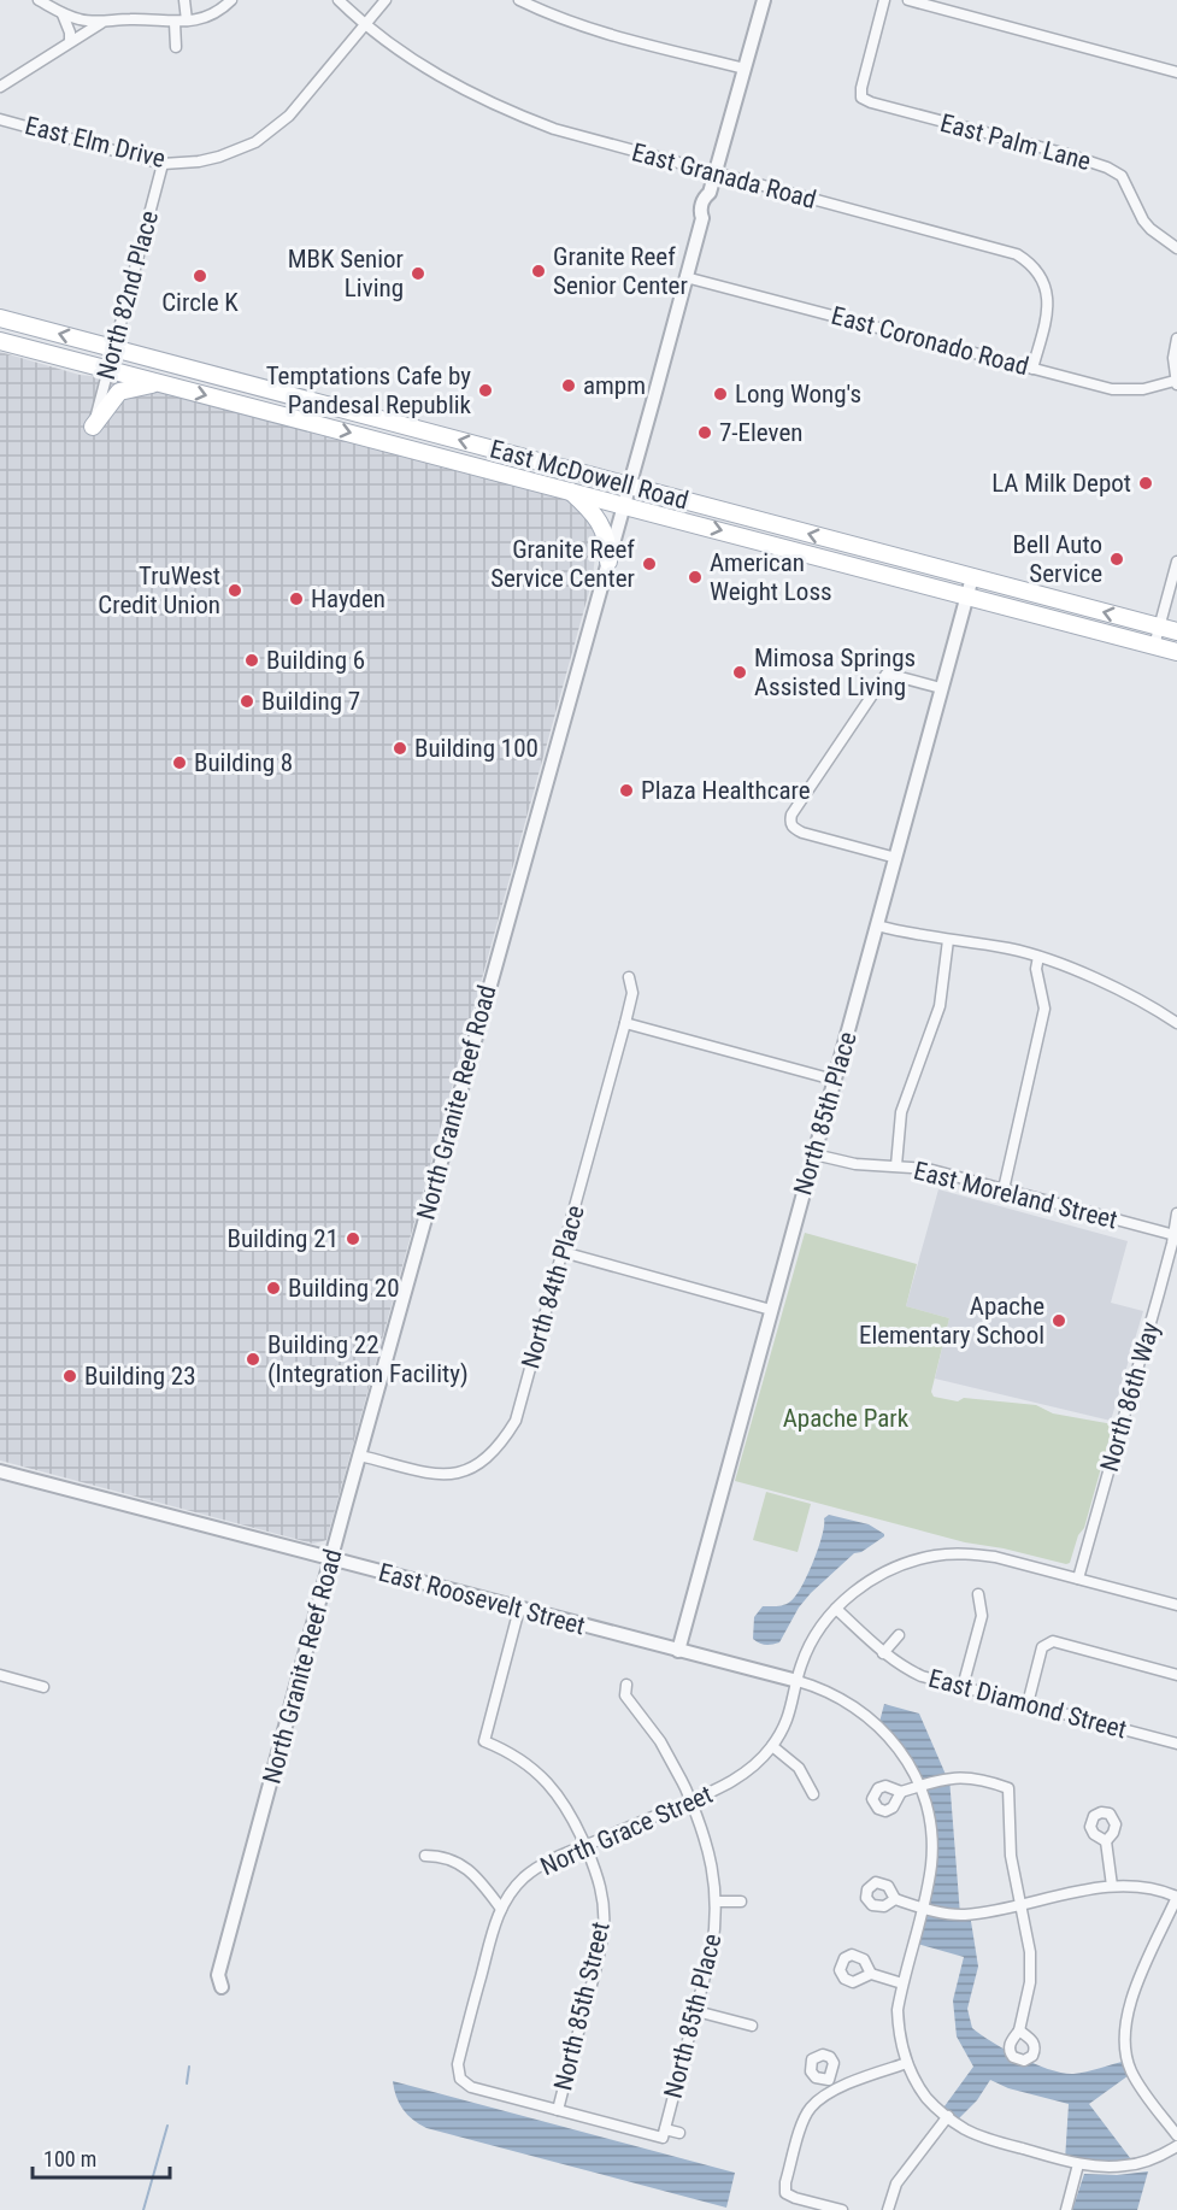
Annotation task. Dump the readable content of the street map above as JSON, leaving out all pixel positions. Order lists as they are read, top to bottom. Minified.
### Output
{"streets":{"main road":["East McDowell Road"],"street":["East Elm Drive","East Palm Lane","East Granada Road","North 82nd Place","East Coronado Road","North Granite Reef Road","North 85th Place","East Moreland Street","North 84th Place","North 86th Way","East Roosevelt Street","East Diamond Street","North Grace Street","North 85th Street"]},"crossings":[["East Elm Drive","East Granada Road"],["East Elm Drive","North 82nd Place"],["East Granada Road","East Coronado Road"],["East Granada Road","North Granite Reef Road"],["North 82nd Place","East McDowell Road"],["East Coronado Road","North Granite Reef Road"],["East McDowell Road","North Granite Reef Road"],["East McDowell Road","North 85th Place"],["North Granite Reef Road","North 84th Place"],["North Granite Reef Road","East Roosevelt Street"],["North 85th Place","East Moreland Street"],["North 85th Place","East Roosevelt Street"],["North 85th Place","North Grace Street"],["East Moreland Street","North 86th Way"],["North 86th Way","North Grace Street"],["East Roosevelt Street","North Grace Street"],["East Roosevelt Street","North 85th Street"],["East Diamond Street","North Grace Street"],["North Grace Street","North 85th Street"]],"parks":["Apache Park"],"places":["Granite Reef Senior Center","MBK Senior Living","Circle K","ampm","Temptations Cafe by Pandesal Republik","Long Wong's","7-Eleven","LA Milk Depot","Bell Auto Service","Granite Reef Service Center","American Weight Loss","TruWest Credit Union","Hayden","Building 6","Mimosa Springs Assisted Living","Building 7","Building 100","Building 8","Plaza Healthcare","Building 21","Building 20","Apache Elementary School","Building 22 (Integration Facility)","Building 23"],"scale_bar":"100 m"}
